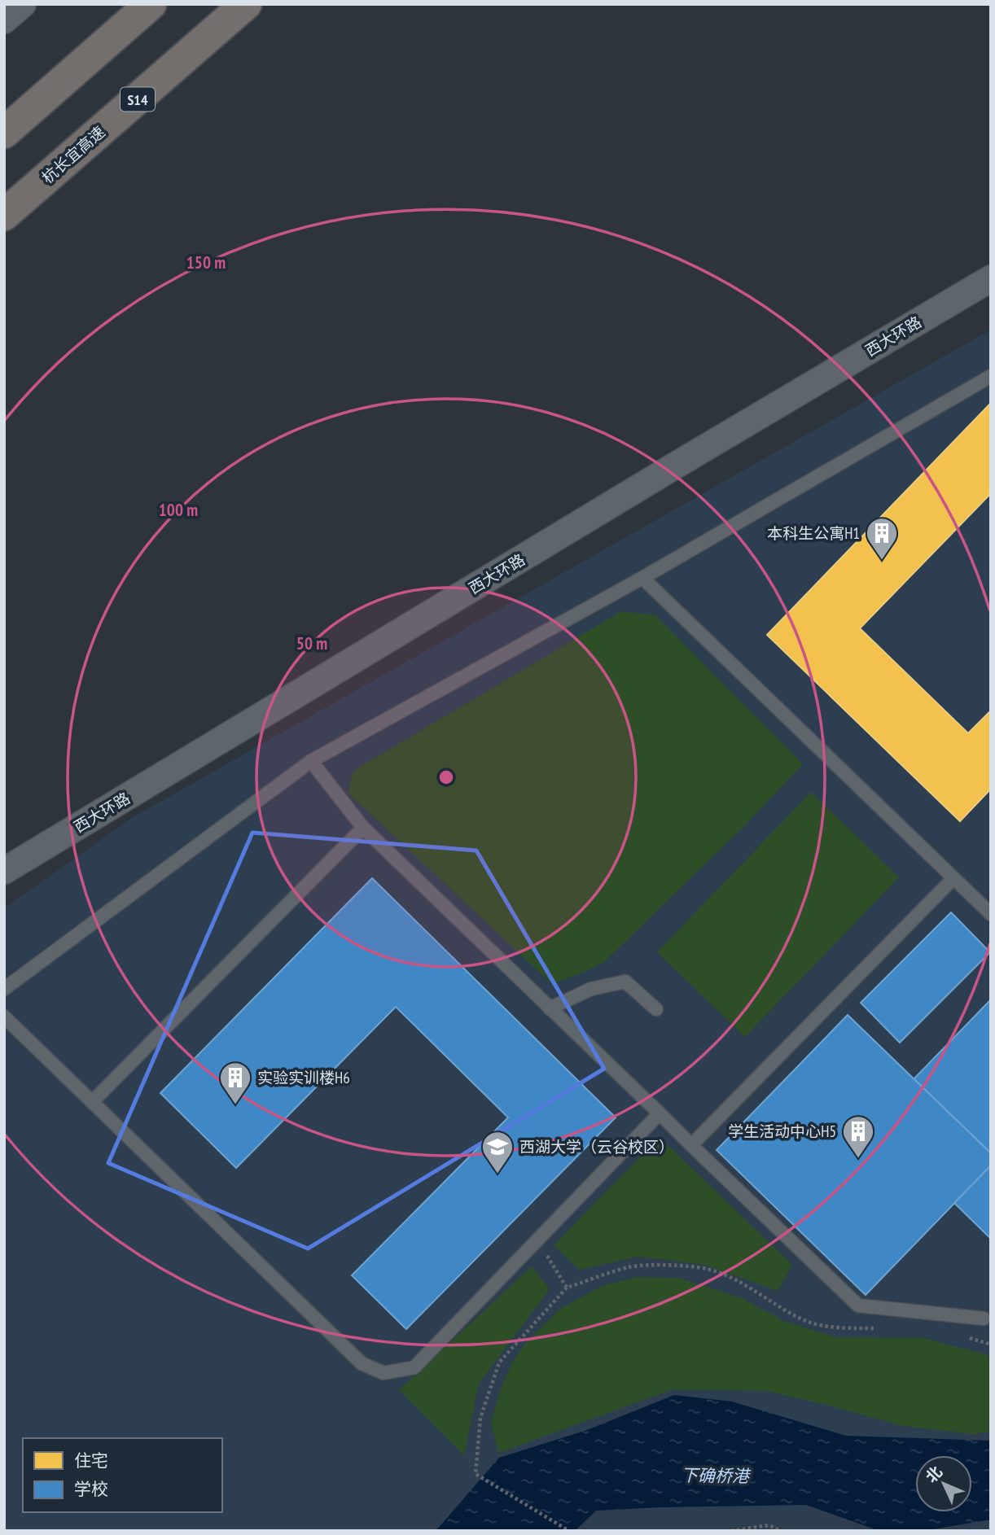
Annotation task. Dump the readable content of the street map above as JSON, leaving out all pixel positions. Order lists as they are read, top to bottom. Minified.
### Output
{"streets":{"highway":["S14","杭长宜高速"],"street":["西大环路"]},"water":["下确桥港"],"places":{"building":["本科生公寓H1","实验实训楼H6","学生活动中心H5"],"school or university":["西湖大学（云谷校区）"]},"legend":["住宅","学校"],"north":"top left","rings":["150 m","100 m","50 m"]}
